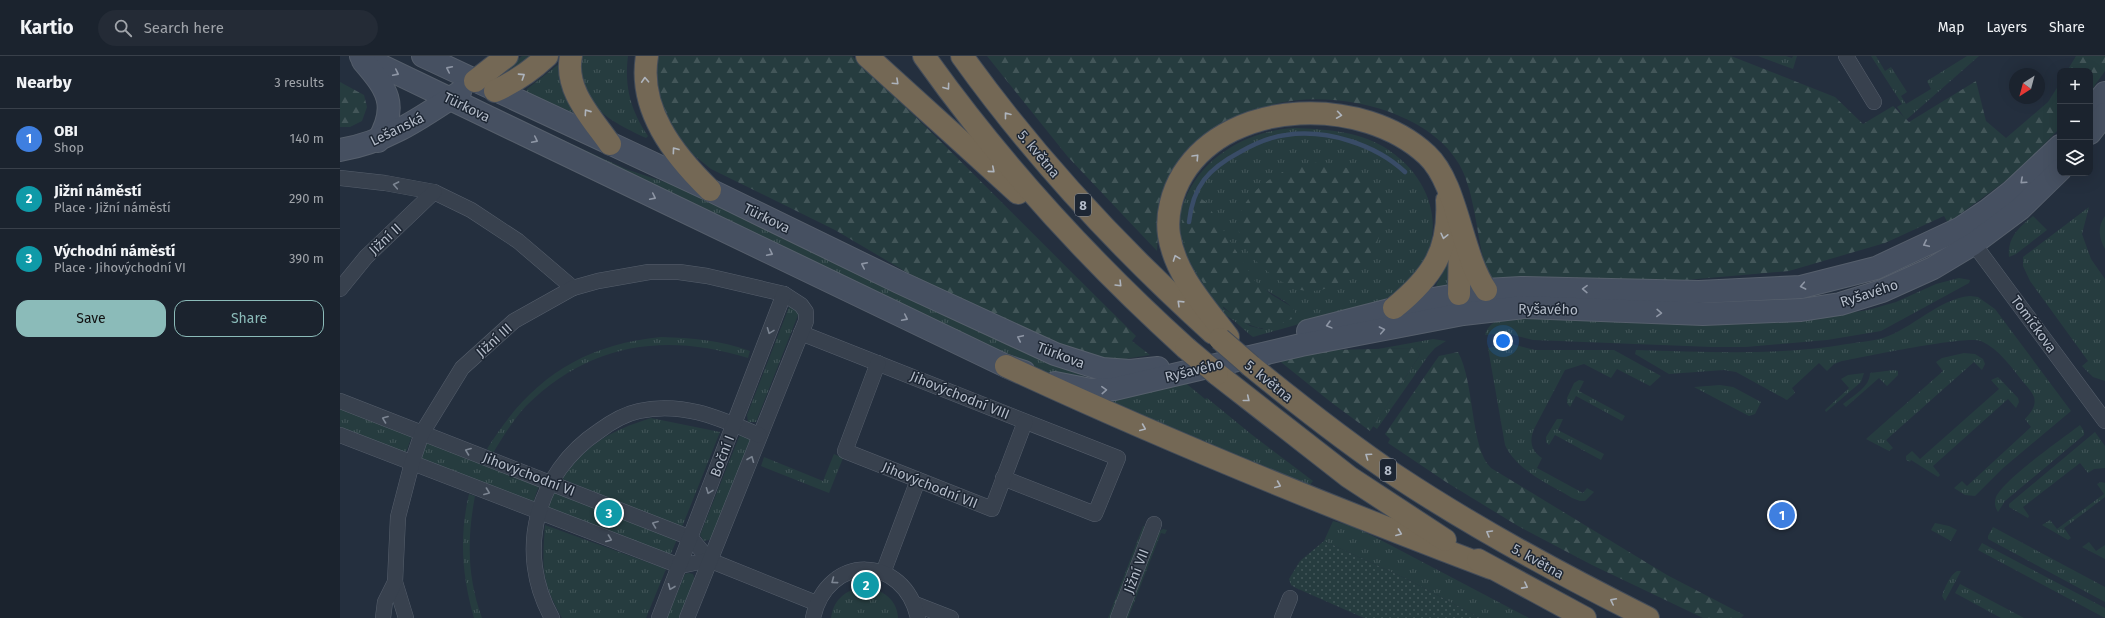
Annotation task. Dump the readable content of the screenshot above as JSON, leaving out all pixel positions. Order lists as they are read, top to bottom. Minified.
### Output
{"streets":{"highway":["5. května","8"],"main road":["Türkova","Lešanská","Ryšavého"],"street":["Jižní II","Tomíčkova","Jižní III","Jihovýchodní VIII","Boční I","Jihovýchodní VI","Jihovýchodní VII","Jižní VII"]},"crossings":[["Türkova","Lešanská"],["Türkova","Ryšavého"],["Ryšavého","Tomíčkova"],["Jižní III","Jihovýchodní VIII"],["Jižní III","Boční I"],["Jižní III","Jihovýchodní VI"],["Jihovýchodní VIII","Boční I"],["Jihovýchodní VIII","Jihovýchodní VII"],["Boční I","Jihovýchodní VI"]],"north":"bottom left","page":{"header":"Kartio","search":"Search here","nav":["Map","Layers","Share"],"heading":["Nearby","3 results"],"map_buttons":["+","−"],"list":[{"mark":"1","name":"OBI","note":"Shop","value":"140 m"},{"mark":"2","name":"Jižní náměstí","note":"Place · Jižní náměstí","value":"290 m"},{"mark":"3","name":"Východní náměstí","note":"Place · Jihovýchodní VI","value":"390 m"}],"buttons":["Save","Share"],"pins":["3","1","2"]}}
